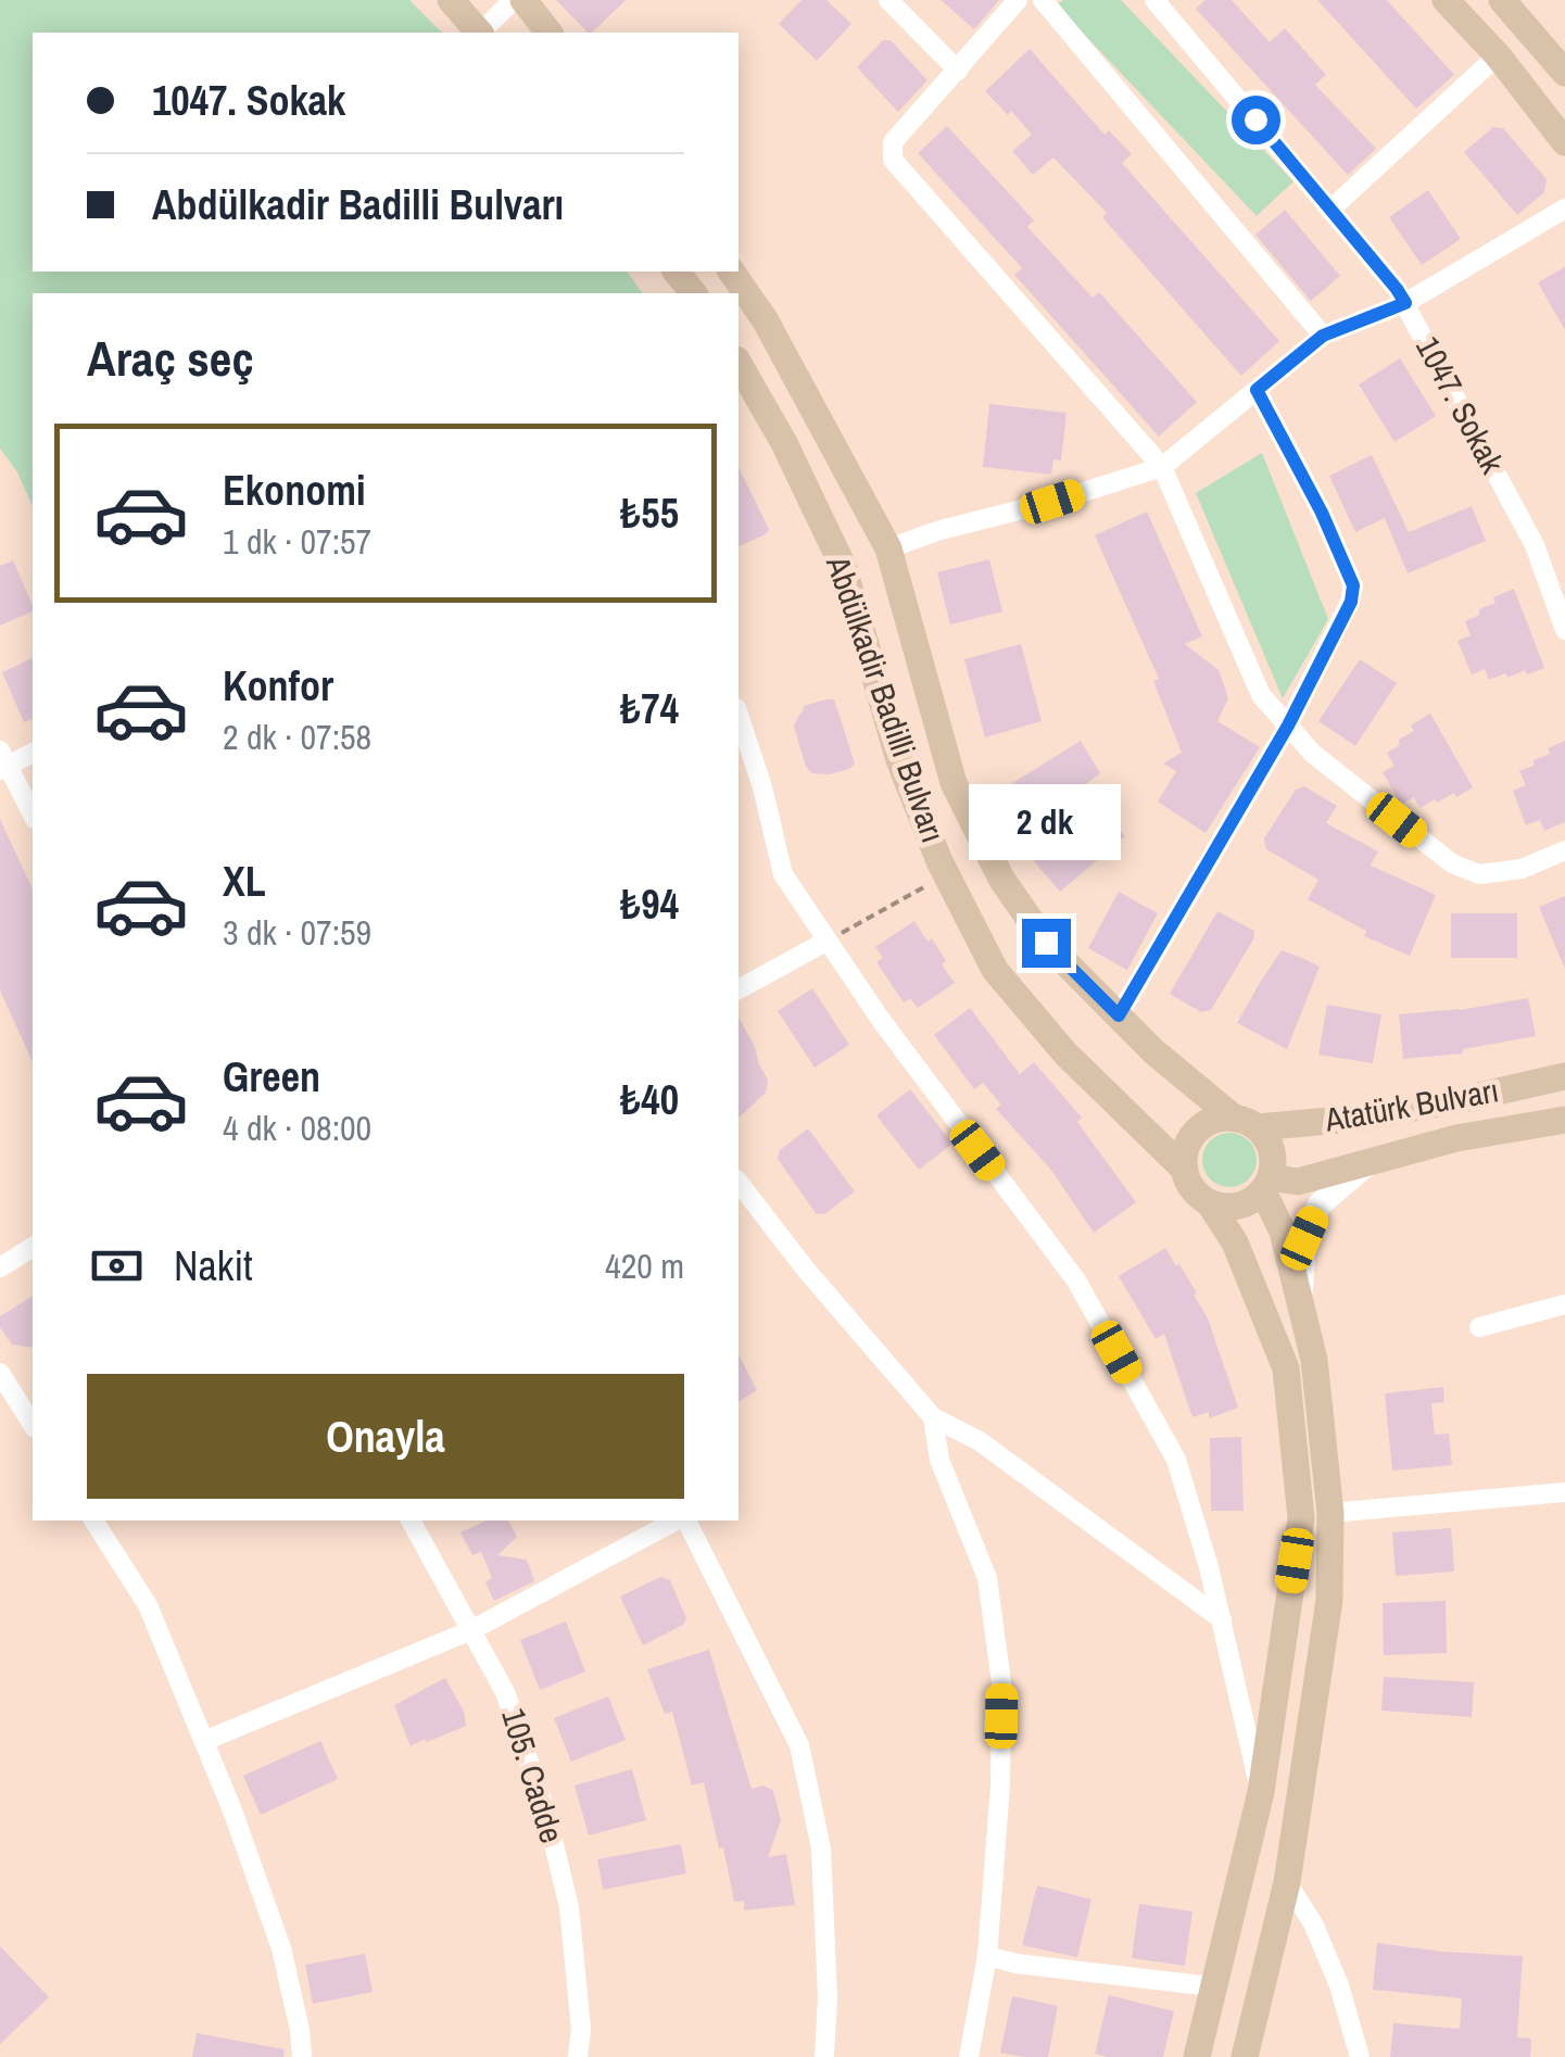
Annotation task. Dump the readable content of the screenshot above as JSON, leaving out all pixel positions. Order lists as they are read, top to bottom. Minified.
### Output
{"streets":{"main road":["Abdülkadir Badilli Bulvarı","Atatürk Bulvarı"],"street":["1047. Sokak","105. Cadde"]},"crossings":[["Abdülkadir Badilli Bulvarı","Atatürk Bulvarı"]],"page":{"banner":["1047. Sokak","Abdülkadir Badilli Bulvarı"],"heading":"Araç seç","list":[{"name":"Ekonomi","note":"1 dk · 07:57","value":"₺55"},{"name":"Konfor","note":"2 dk · 07:58","value":"₺74"},{"name":"XL","note":"3 dk · 07:59","value":"₺94"},{"name":"Green","note":"4 dk · 08:00","value":"₺40"}],"bubble":"2 dk","pay":["Nakit","420 m"],"buttons":"Onayla"}}
